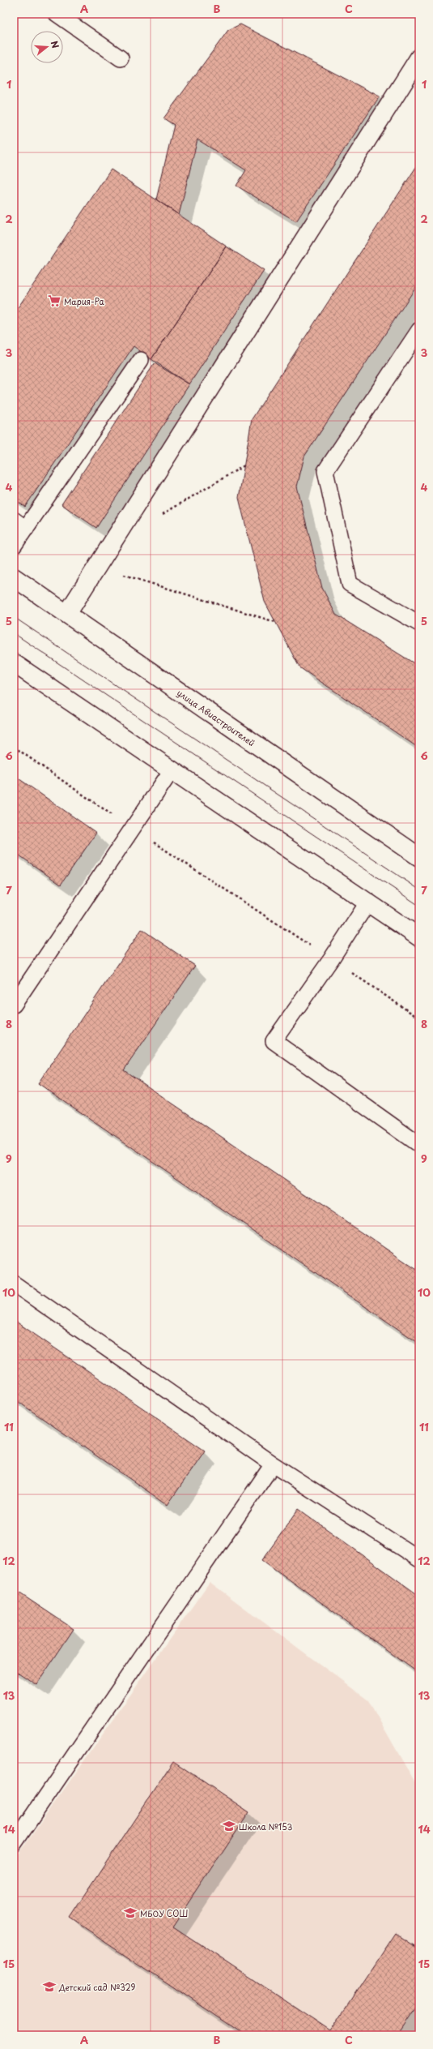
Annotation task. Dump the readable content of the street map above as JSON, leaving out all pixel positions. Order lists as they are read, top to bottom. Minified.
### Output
{"streets":{"main road":["улица Авиастроителей"]},"places":{"supermarket":["Мария-Ра"],"school or university":["Школа №153","МБОУ СОШ","Детский сад №329"]},"north":"right","grid":{"columns":["A","B","C"],"rows":["1","2","3","4","5","6","7","8","9","10","11","12","13","14","15"]}}
